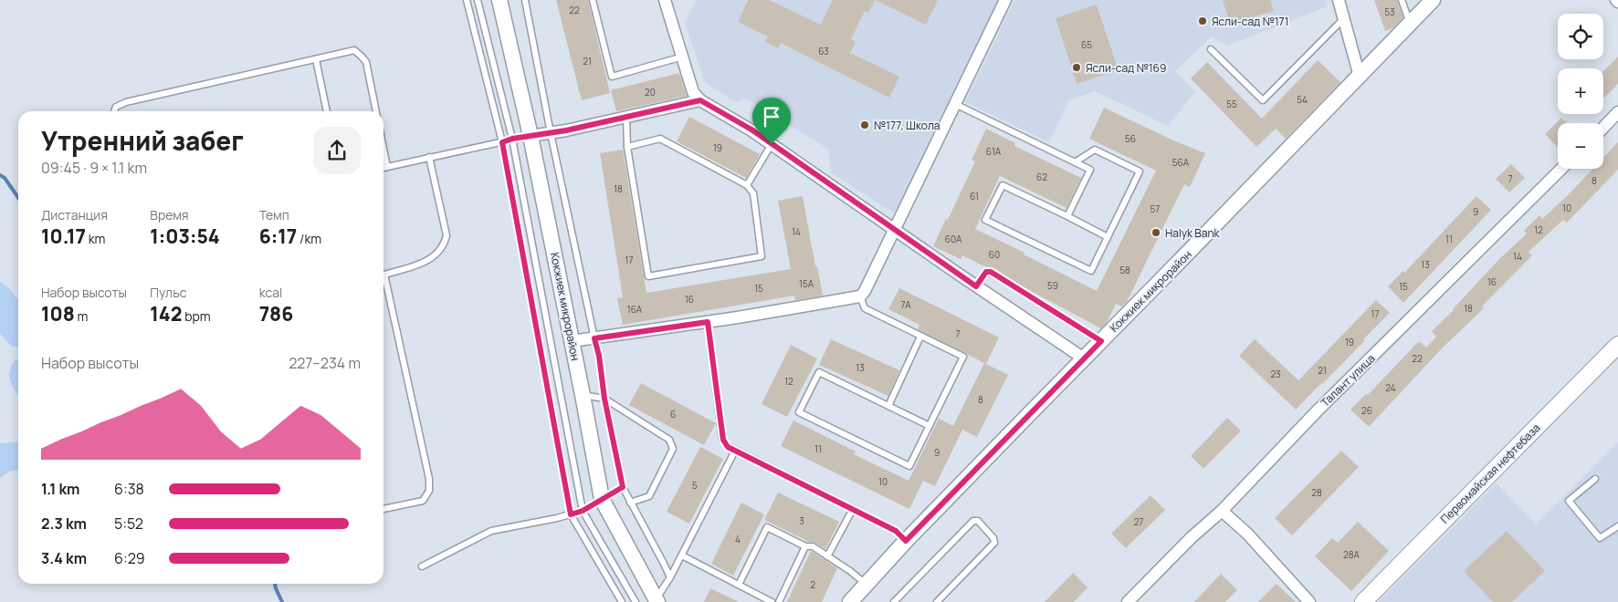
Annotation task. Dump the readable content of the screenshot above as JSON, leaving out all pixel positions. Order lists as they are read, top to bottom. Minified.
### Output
{"streets":{"main road":["Первомайская нефтебаза"],"street":["Кокжиек микрорайон","Талант улица"]},"places":["Ясли-сад №171","Ясли-сад №169","№177, Школа","Halyk Bank"],"house_numbers":["22","53","65","63","21","20","54","55","56","19","61А","56А","62","7","8","18","61","10","57","9","12","14","60А","11","60","14","17","13","58","16","15А","59","15","15","16","7А","18","16А","17","7","19","22","13","21","23","12","24","8","26","6","11","9","10","5","28","3","27","4","28А","2"],"page":{"map_buttons":["+","−"],"heading":["Утренний забег","09:45 · 9 × 1.1 km"],"stats":[["Дистанция","10.17 km"],["Время","1:03:54"],["Темп","6:17 /km"],["Набор высоты","108 m"],["Пульс","142 bpm"],["kcal","786"]],"chart":["Набор высоты","227–234 m"],"list":[{"name":"1.1 km","note":"6:38"},{"name":"2.3 km","note":"5:52"},{"name":"3.4 km","note":"6:29"}]}}
